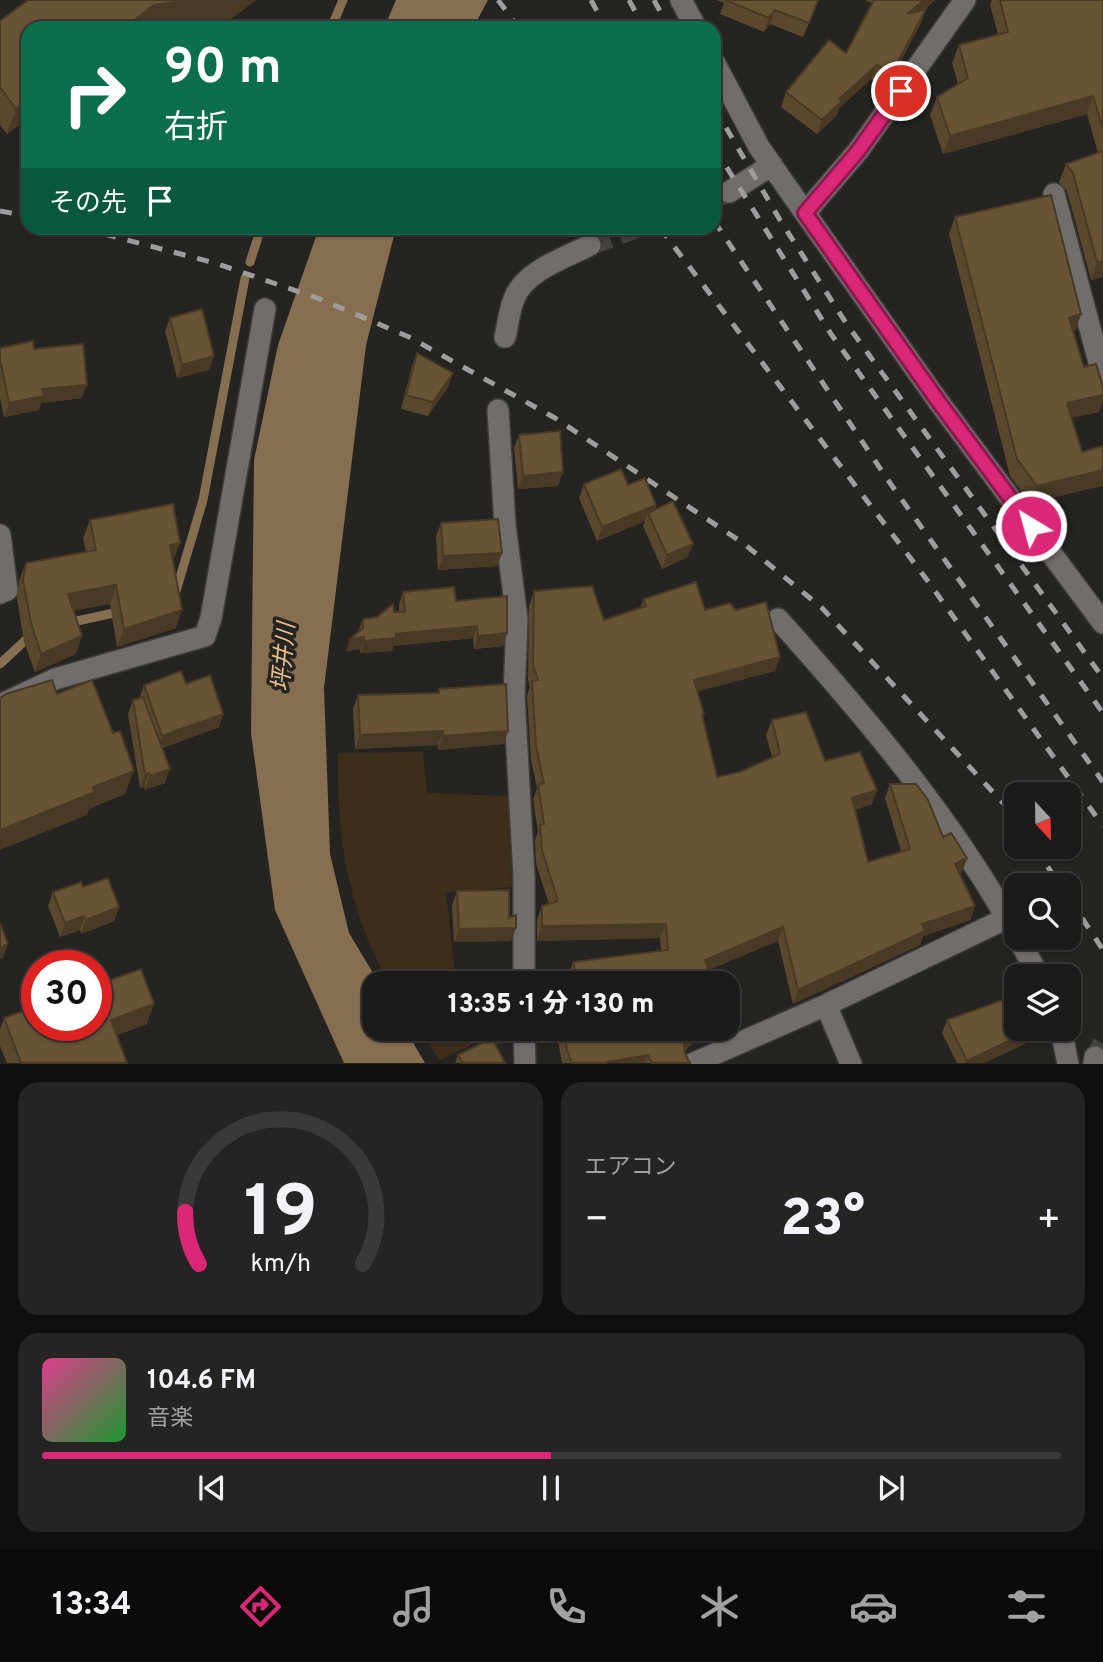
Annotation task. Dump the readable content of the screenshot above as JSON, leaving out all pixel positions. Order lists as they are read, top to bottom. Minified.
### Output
{"water":["坪井川"],"north":"bottom","page":{"turn":["90 m","右折"],"then":"その先","limit":"30","trip":"13:35 · 1 分 · 130 m","tile":"エアコン","heat":["−","23°","+"],"song":["104.6 FM","音楽"],"tabs":"13:34","gauge":["19","km/h"]}}
